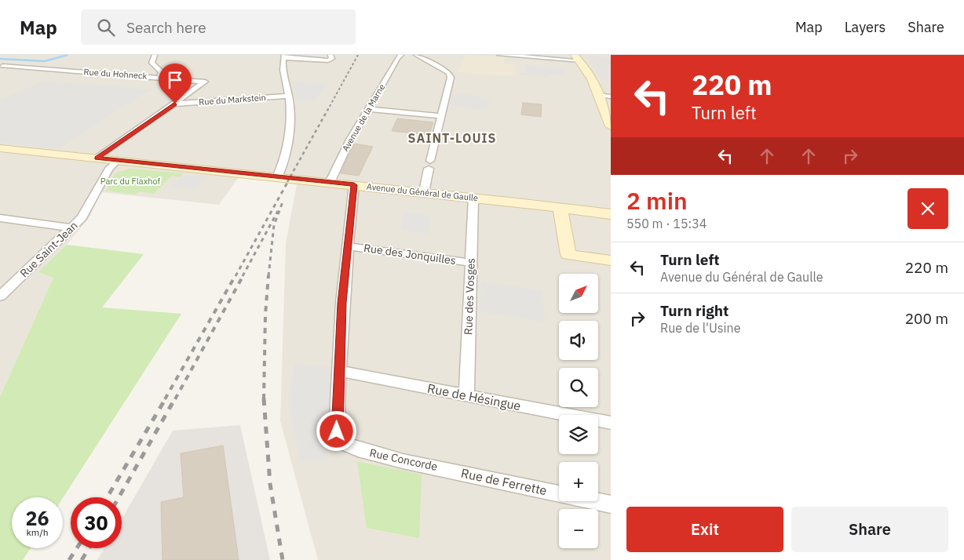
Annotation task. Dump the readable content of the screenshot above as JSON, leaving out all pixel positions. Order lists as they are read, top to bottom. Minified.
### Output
{"streets":{"main road":["Avenue du Général de Gaulle"],"street":["Rue du Hohneck","Rue du Markstein","Avenue de la Marne","Rue Saint-Jean","Rue des Jonquilles","Rue des Vosges","Rue de Hésingue","Rue Concorde","Rue de Ferrette"]},"crossings":[["Rue du Hohneck","Rue du Markstein"],["Avenue de la Marne","Avenue du Général de Gaulle"],["Avenue du Général de Gaulle","Rue Saint-Jean"],["Avenue du Général de Gaulle","Rue des Vosges"],["Avenue du Général de Gaulle","Rue Concorde"],["Rue des Jonquilles","Rue des Vosges"],["Rue des Jonquilles","Rue Concorde"],["Rue des Vosges","Rue de Hésingue"],["Rue de Hésingue","Rue Concorde"],["Rue Concorde","Rue de Ferrette"]],"districts":["SAINT-LOUIS"],"parks":["Parc du Flaxhof"],"north":"top right","page":{"header":"Map","search":"Search here","nav":["Map","Layers","Share"],"turn":["220 m","Turn left"],"heading":["2 min","550 m · 15:34"],"list":[{"name":"Turn left","note":"Avenue du Général de Gaulle","value":"220 m"},{"name":"Turn right","note":"Rue de l'Usine","value":"200 m"}],"map_buttons":["+","−"],"speed":"26 km/h","limit":"30","buttons":["Exit","Share"]}}
